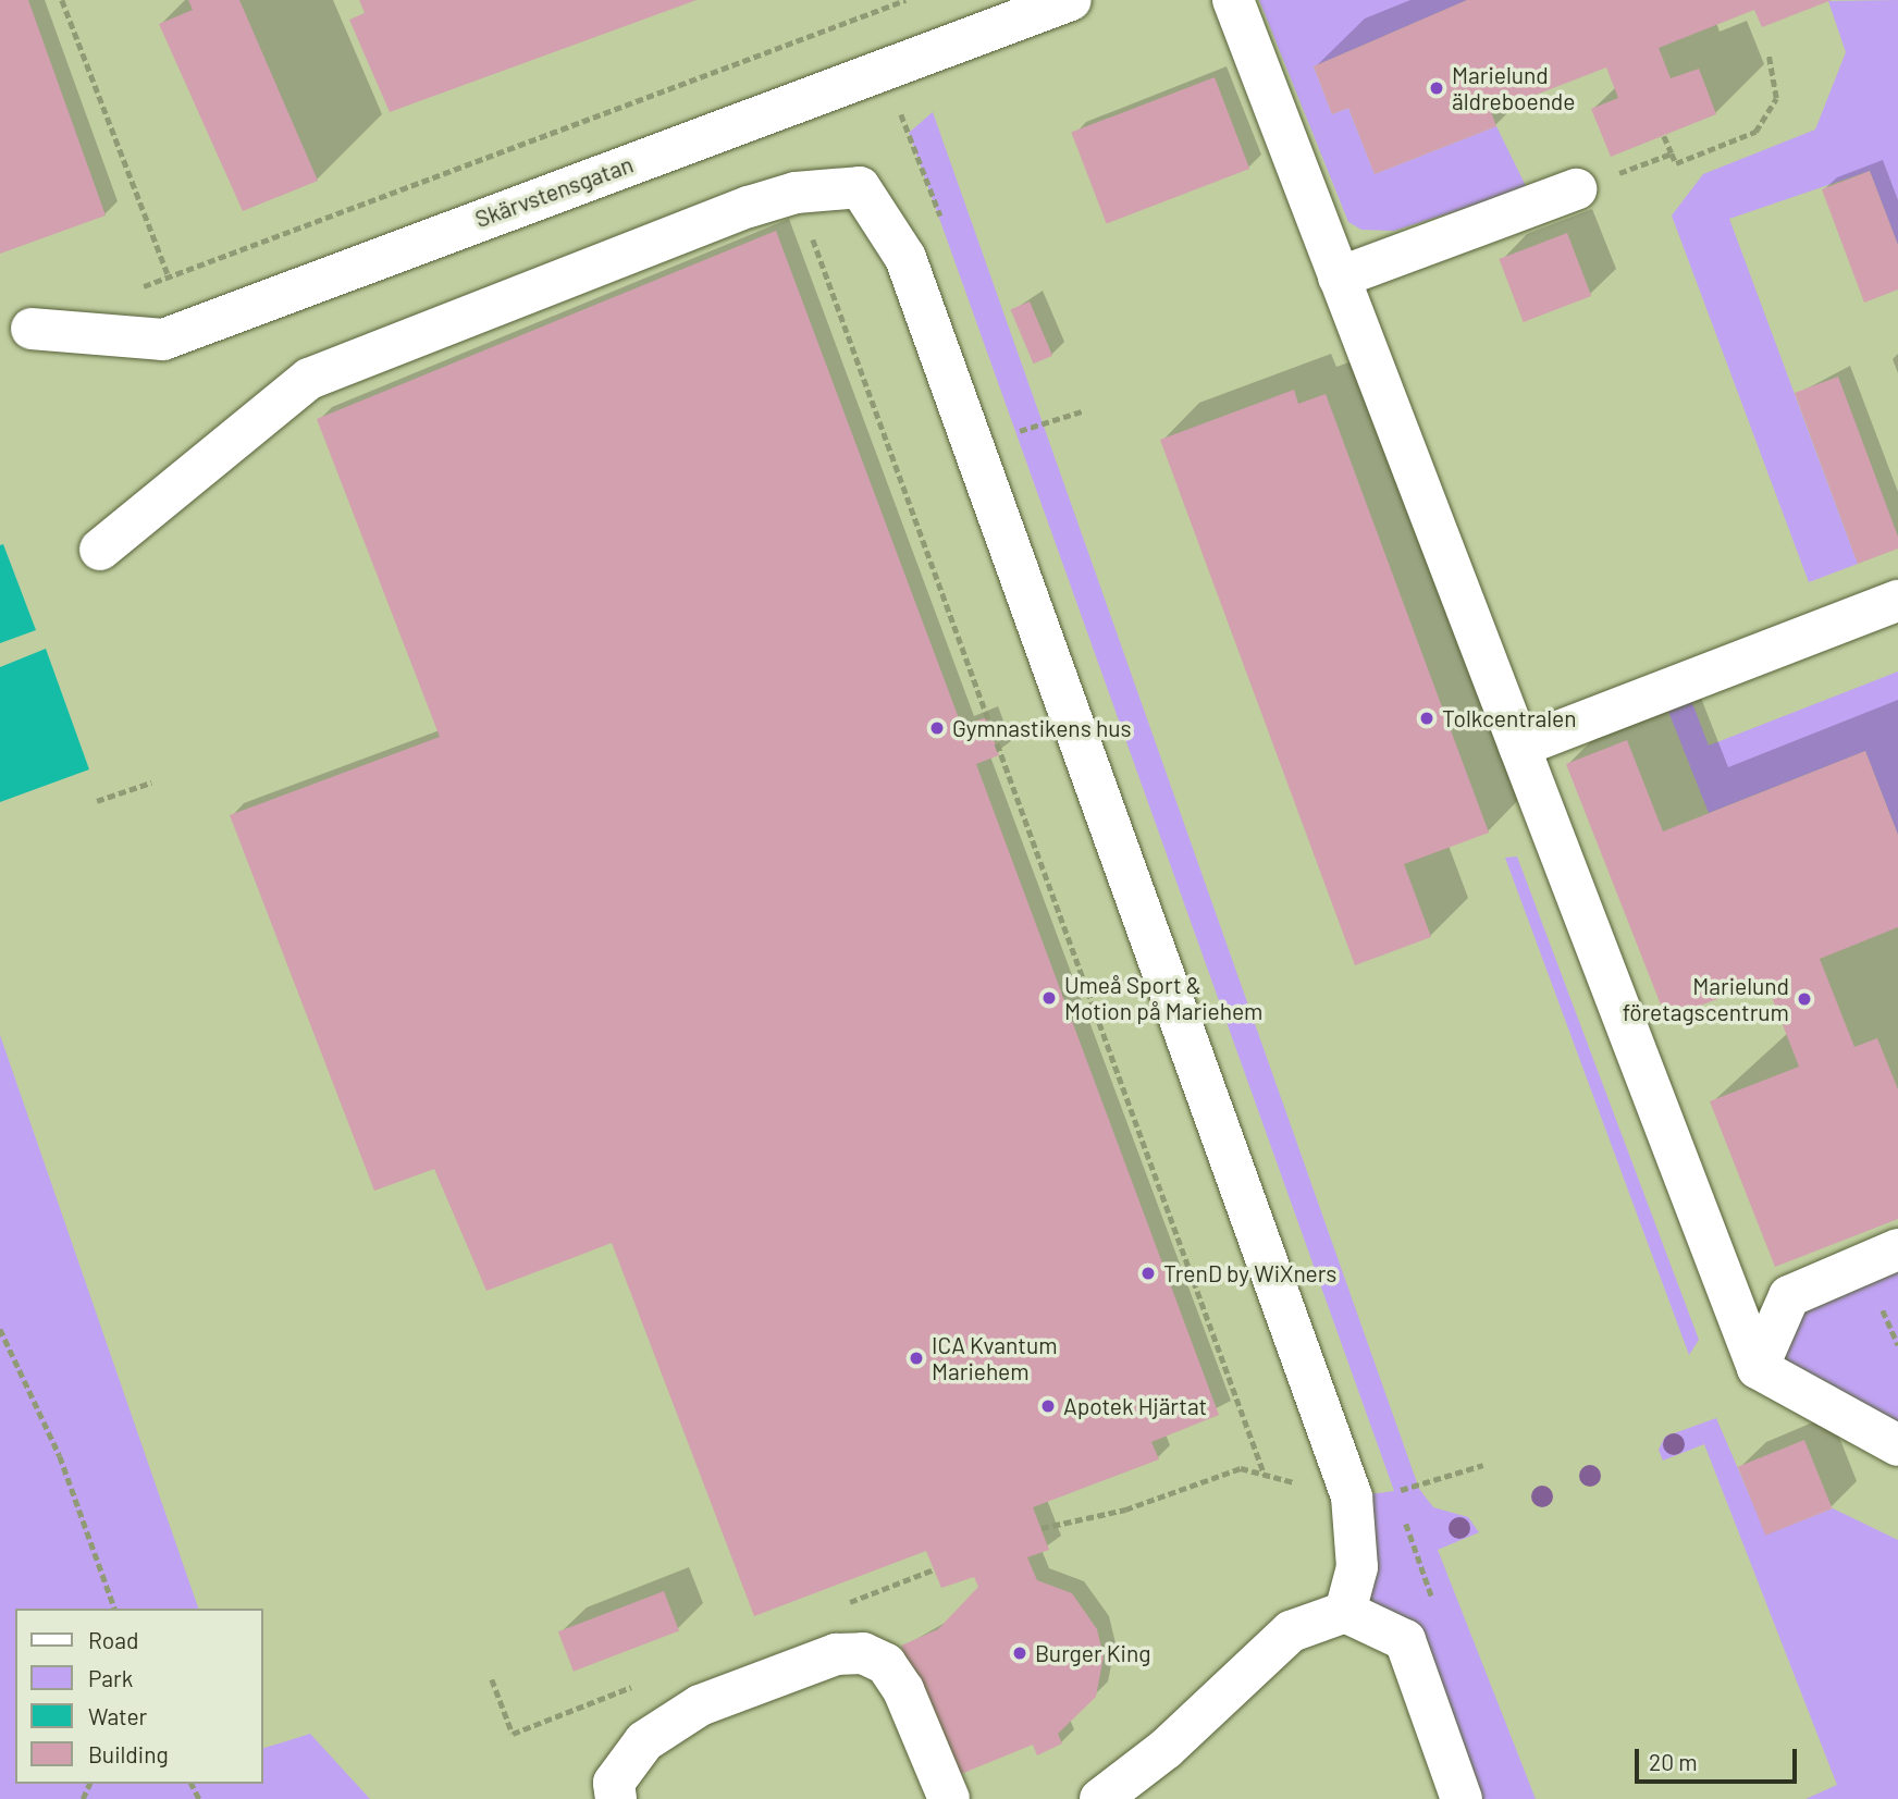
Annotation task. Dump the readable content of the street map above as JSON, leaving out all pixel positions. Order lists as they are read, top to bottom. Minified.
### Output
{"streets":{"street":["Skärvstensgatan"]},"places":["Marielund äldreboende","Tolkcentralen","Gymnastikens hus","Umeå Sport & Motion på Mariehem","Marielund företagscentrum","TrenD by WiXners","ICA Kvantum Mariehem","Apotek Hjärtat","Burger King"],"legend":["Road","Park","Water","Building"],"scale_bar":"20 m"}
